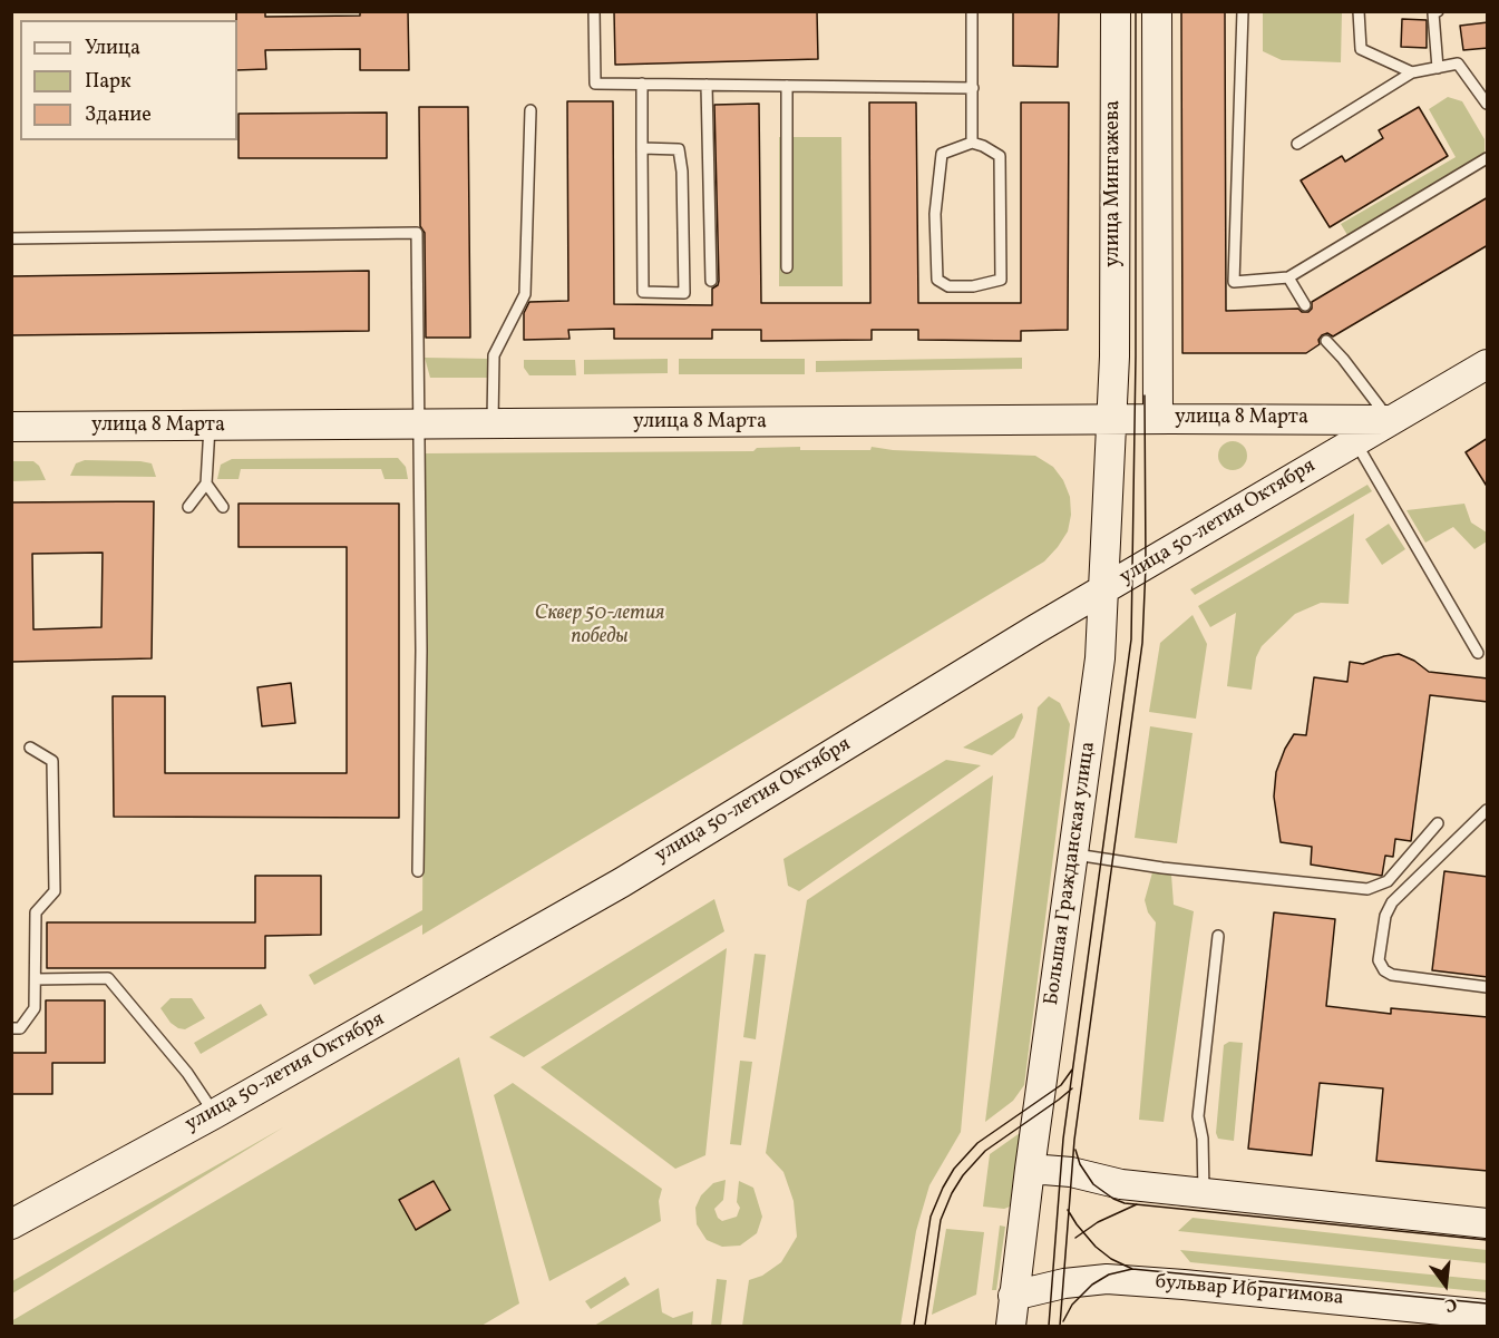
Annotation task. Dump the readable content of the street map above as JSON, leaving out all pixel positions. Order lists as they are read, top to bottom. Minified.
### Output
{"streets":{"main road":["улица Мингажева","улица 8 Марта","улица 50-летия Октября","Большая Гражданская улица","бульвар Ибрагимова"]},"crossings":[["улица Мингажева","улица 8 Марта"],["улица Мингажева","Большая Гражданская улица"],["улица 8 Марта","улица 50-летия Октября"],["улица 8 Марта","Большая Гражданская улица"],["улица 50-летия Октября","Большая Гражданская улица"],["Большая Гражданская улица","бульвар Ибрагимова"]],"parks":["Сквер 50-летия победы"],"legend":["Улица","Парк","Здание"],"north":"bottom"}
